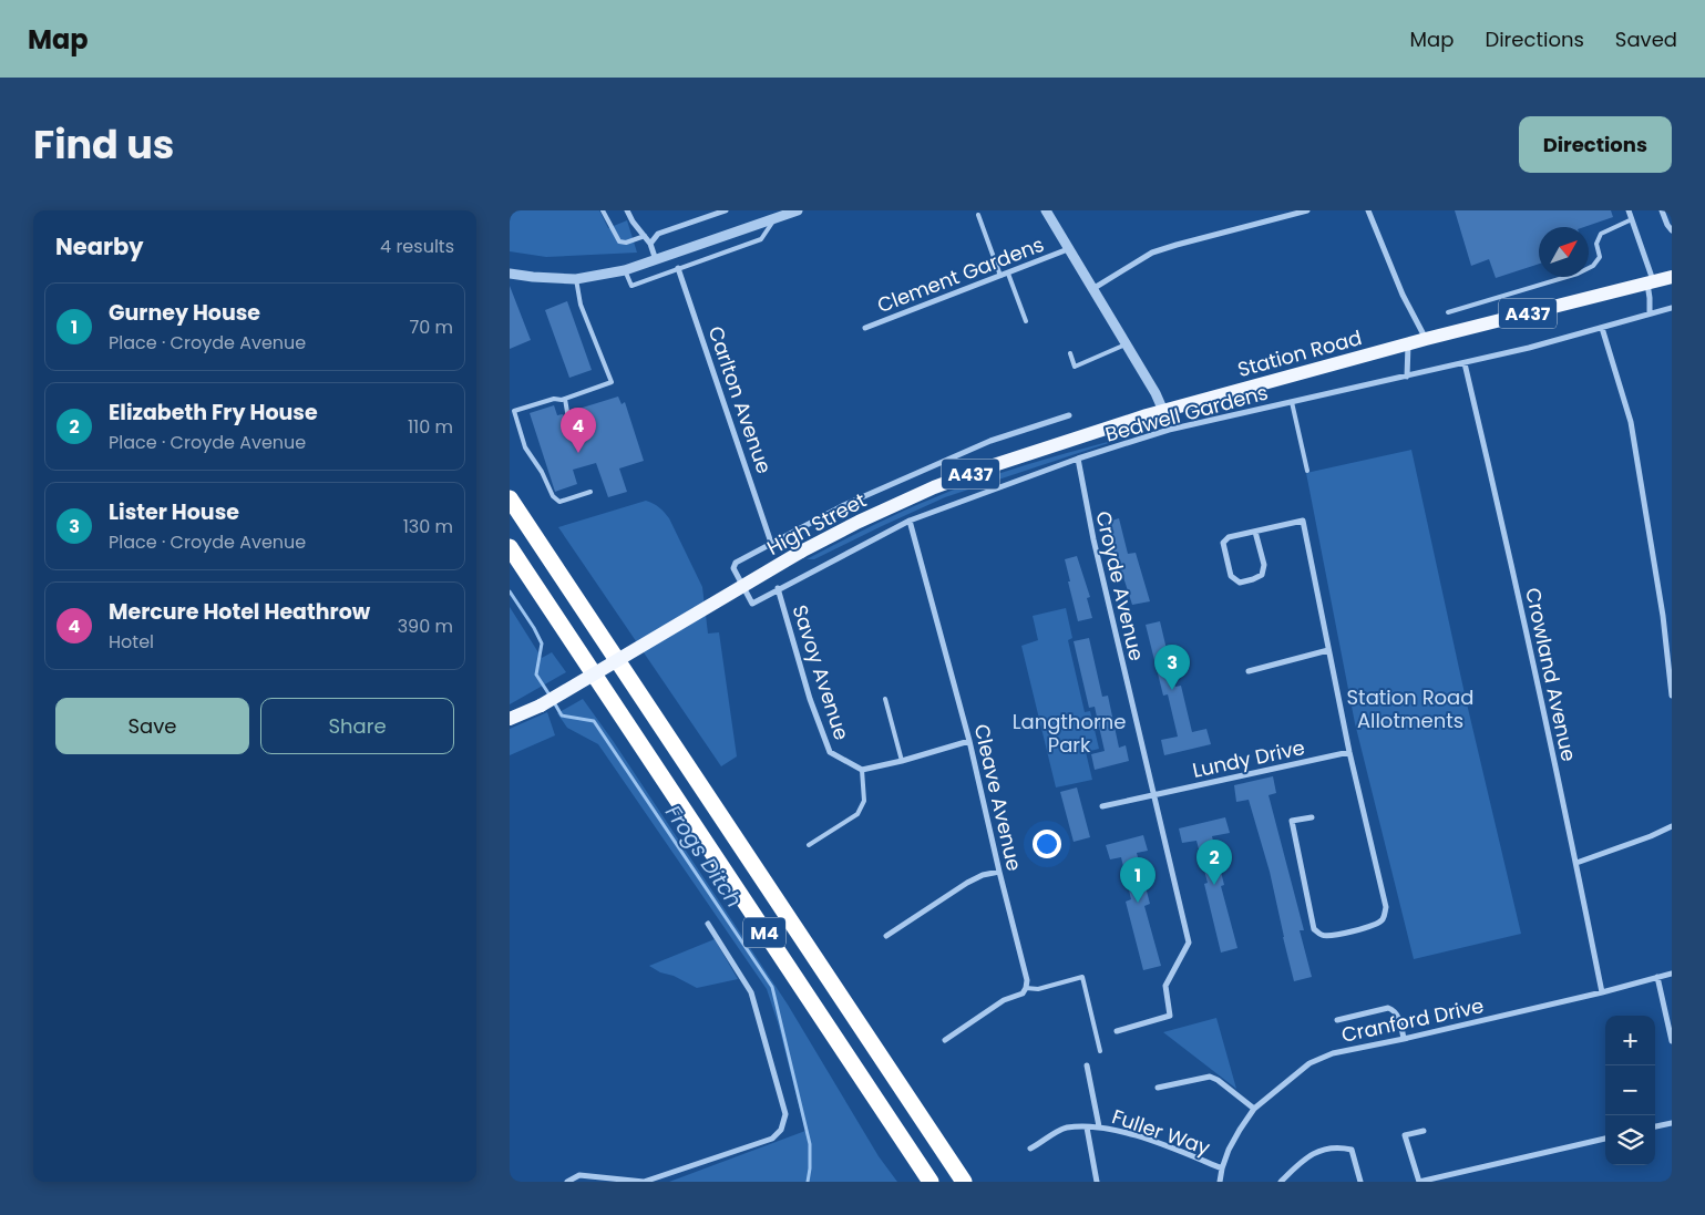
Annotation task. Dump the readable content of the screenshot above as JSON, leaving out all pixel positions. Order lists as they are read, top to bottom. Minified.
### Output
{"streets":{"highway":["M4"],"main road":["A437","Station Road","High Street"],"street":["Clement Gardens","Carlton Avenue","Bedwell Gardens","Croyde Avenue","Savoy Avenue","Crowland Avenue","Lundy Drive","Cleave Avenue","Cranford Drive","Fuller Way"]},"crossings":[["Station Road","High Street"],["Carlton Avenue","Bedwell Gardens"],["Bedwell Gardens","Croyde Avenue"],["Bedwell Gardens","Savoy Avenue"],["Bedwell Gardens","Crowland Avenue"],["Bedwell Gardens","Cleave Avenue"],["Croyde Avenue","Lundy Drive"],["Crowland Avenue","Cranford Drive"],["Cranford Drive","Fuller Way"]],"water":["Frogs Ditch"],"parks":["Station Road Allotments","Langthorne Park"],"north":"top right","page":{"header":"Map","nav":["Map","Directions","Saved"],"title":"Find us","buttons":["Directions",["Save","Share"]],"heading":["Nearby","4 results"],"list":[{"mark":"1","name":"Gurney House","note":"Place · Croyde Avenue","value":"70 m"},{"mark":"2","name":"Elizabeth Fry House","note":"Place · Croyde Avenue","value":"110 m"},{"mark":"3","name":"Lister House","note":"Place · Croyde Avenue","value":"130 m"},{"mark":"4","name":"Mercure Hotel Heathrow","note":"Hotel","value":"390 m"}],"pins":["4","3","2","1"],"map_buttons":["+","−"]}}
